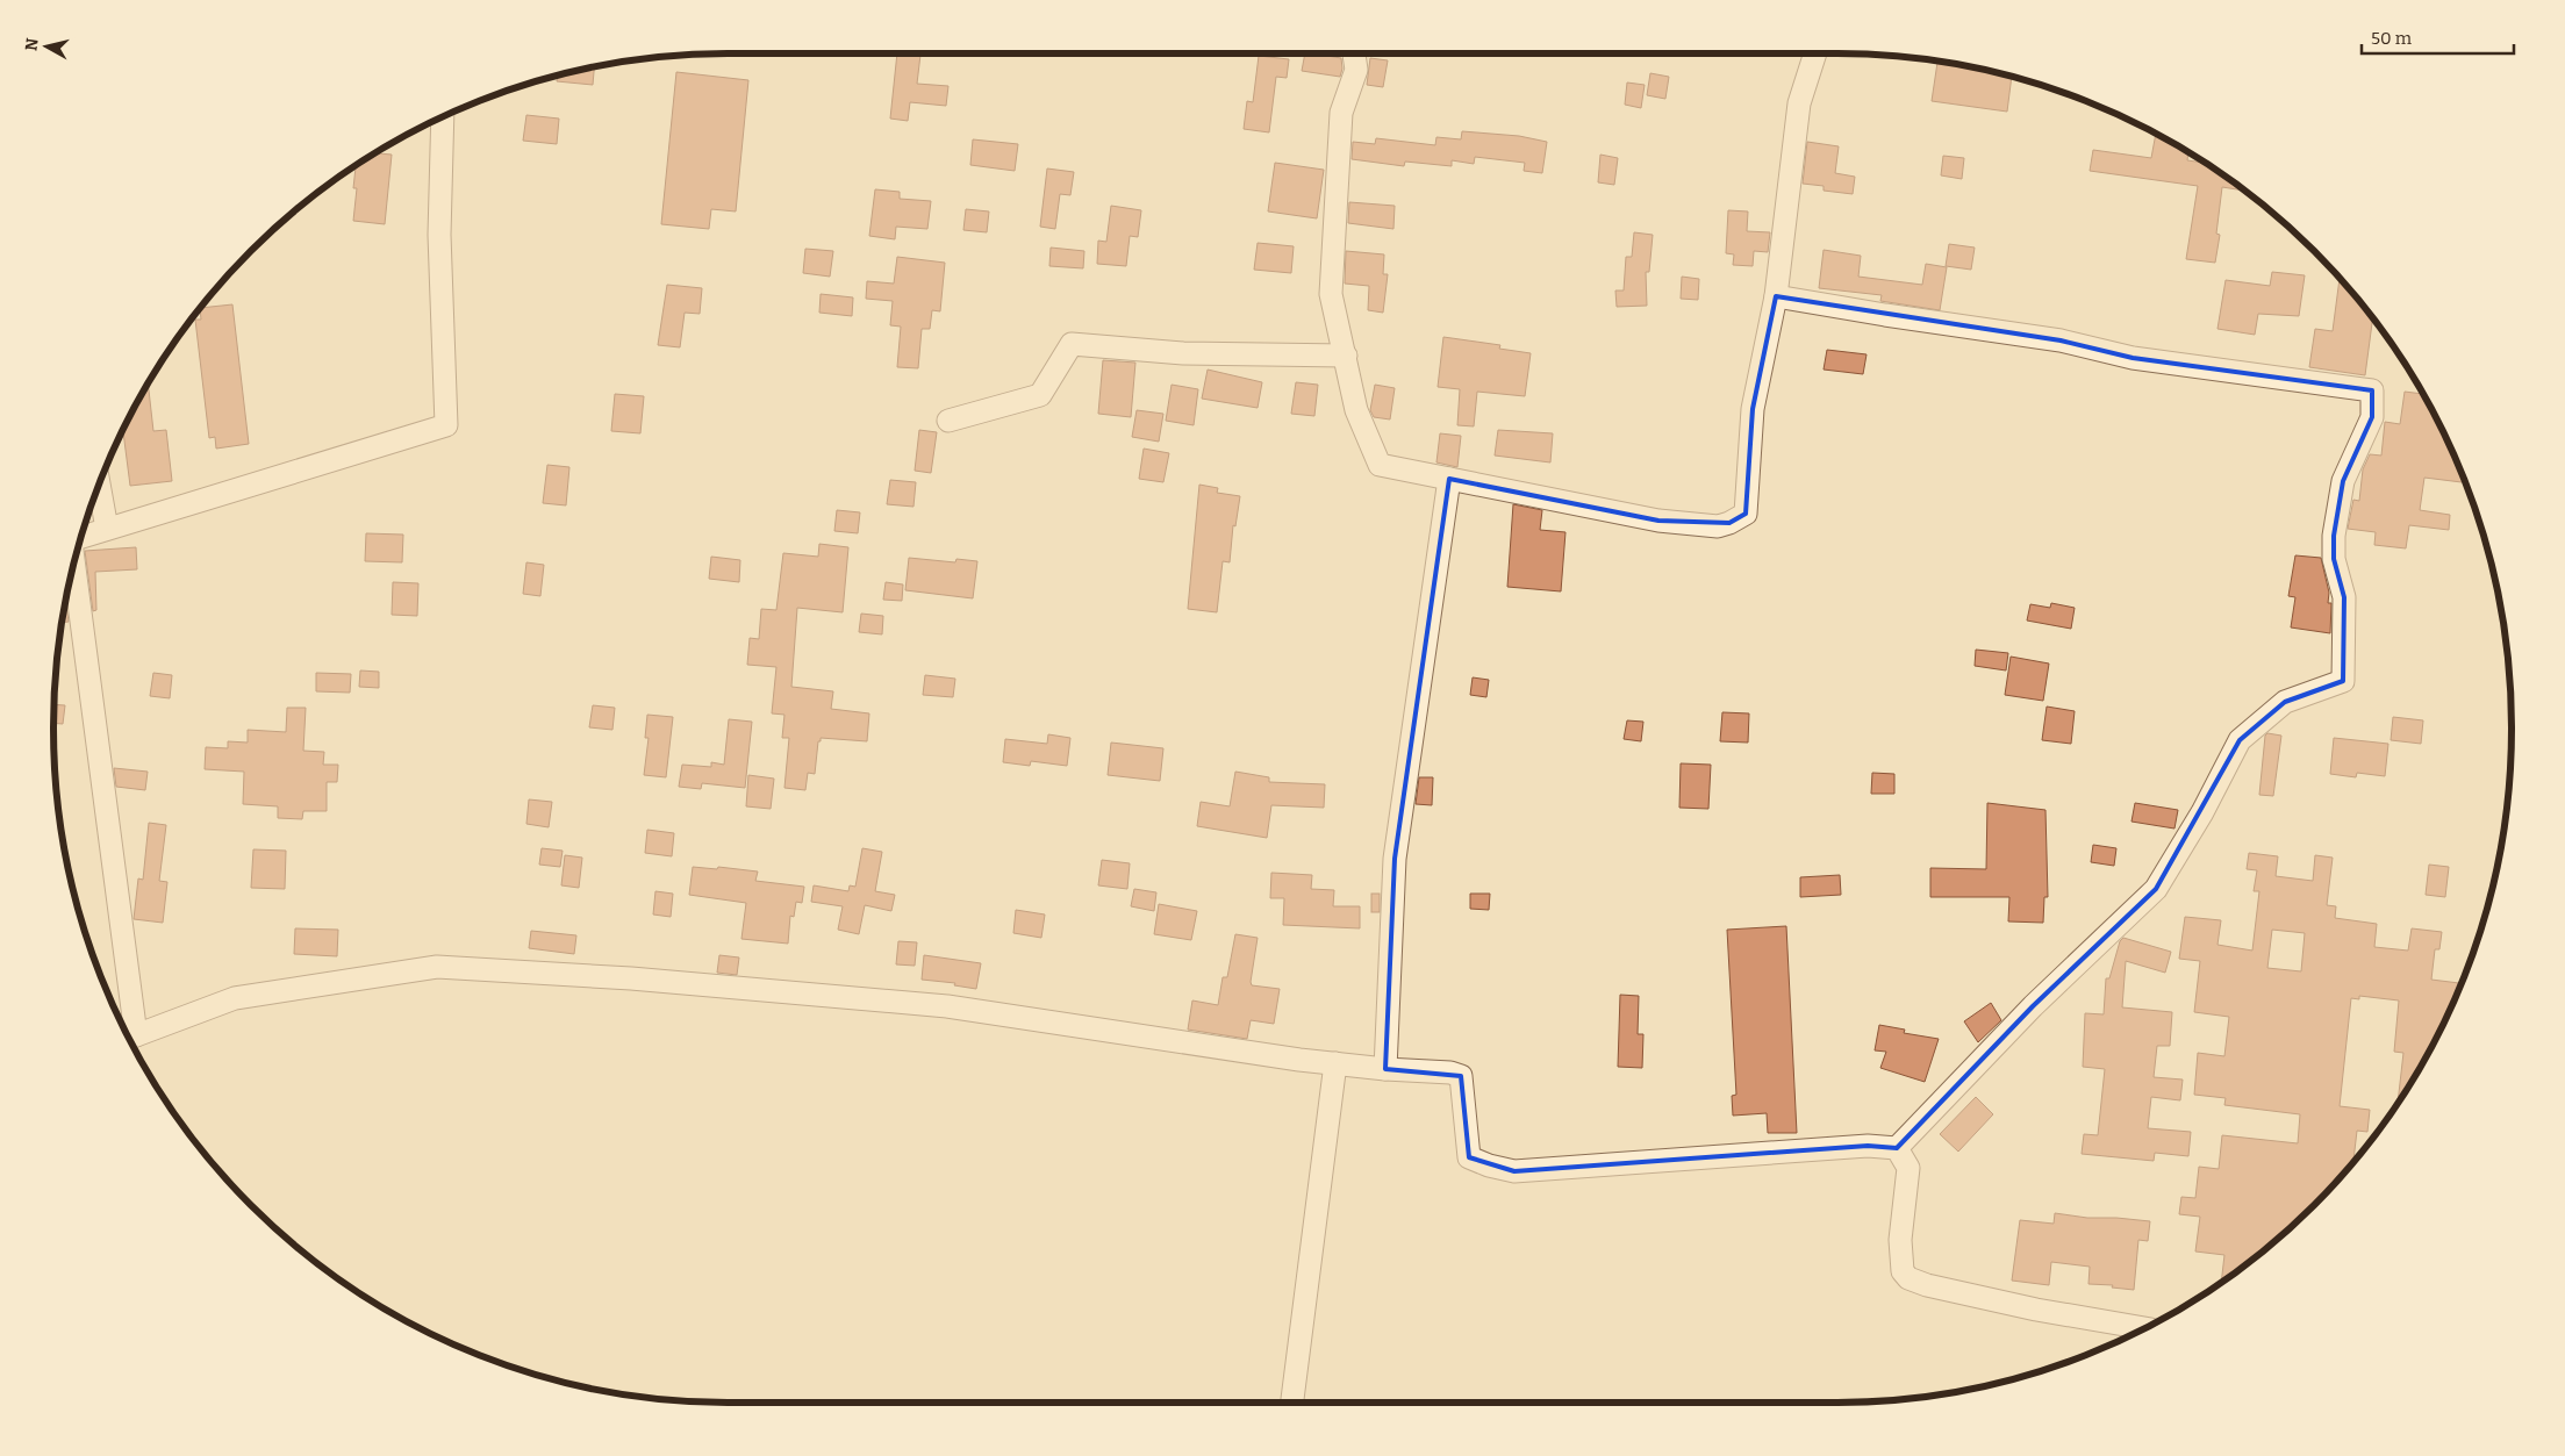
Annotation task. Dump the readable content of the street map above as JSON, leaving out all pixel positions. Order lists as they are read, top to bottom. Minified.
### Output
{"scale_bar":"50 m","north":"left"}
